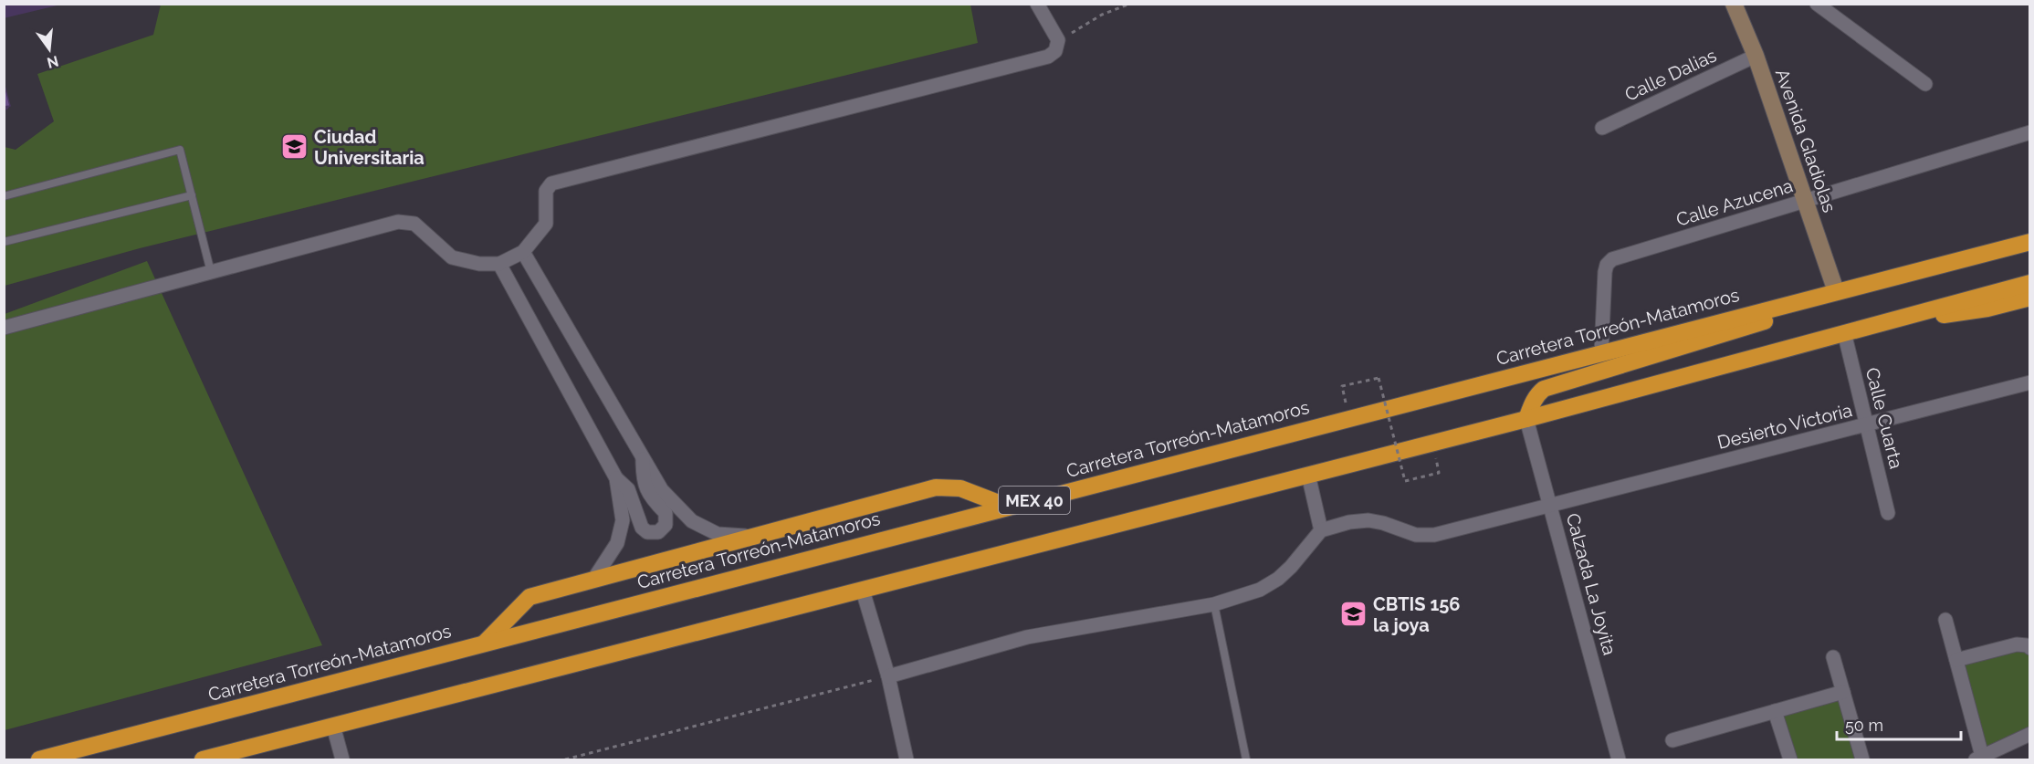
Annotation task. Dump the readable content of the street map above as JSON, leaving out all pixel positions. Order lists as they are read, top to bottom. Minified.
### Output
{"streets":{"highway":["Carretera Torreón-Matamoros","MEX 40"],"street":["Calle Dalias","Avenida Gladiolas","Calle Azucena","Calle Cuarta","Desierto Victoria","Calzada La Joyita"]},"crossings":[["Calle Dalias","Avenida Gladiolas"],["Avenida Gladiolas","Calle Azucena"],["Avenida Gladiolas","Carretera Torreón-Matamoros"],["Calle Azucena","Carretera Torreón-Matamoros"],["Calle Cuarta","Desierto Victoria"],["Calle Cuarta","MEX 40"],["Desierto Victoria","Calzada La Joyita"],["MEX 40","Calzada La Joyita"]],"places":{"school or university":["Ciudad Universitaria","CBTIS 156 la joya"]},"scale_bar":"50 m","north":"bottom"}
